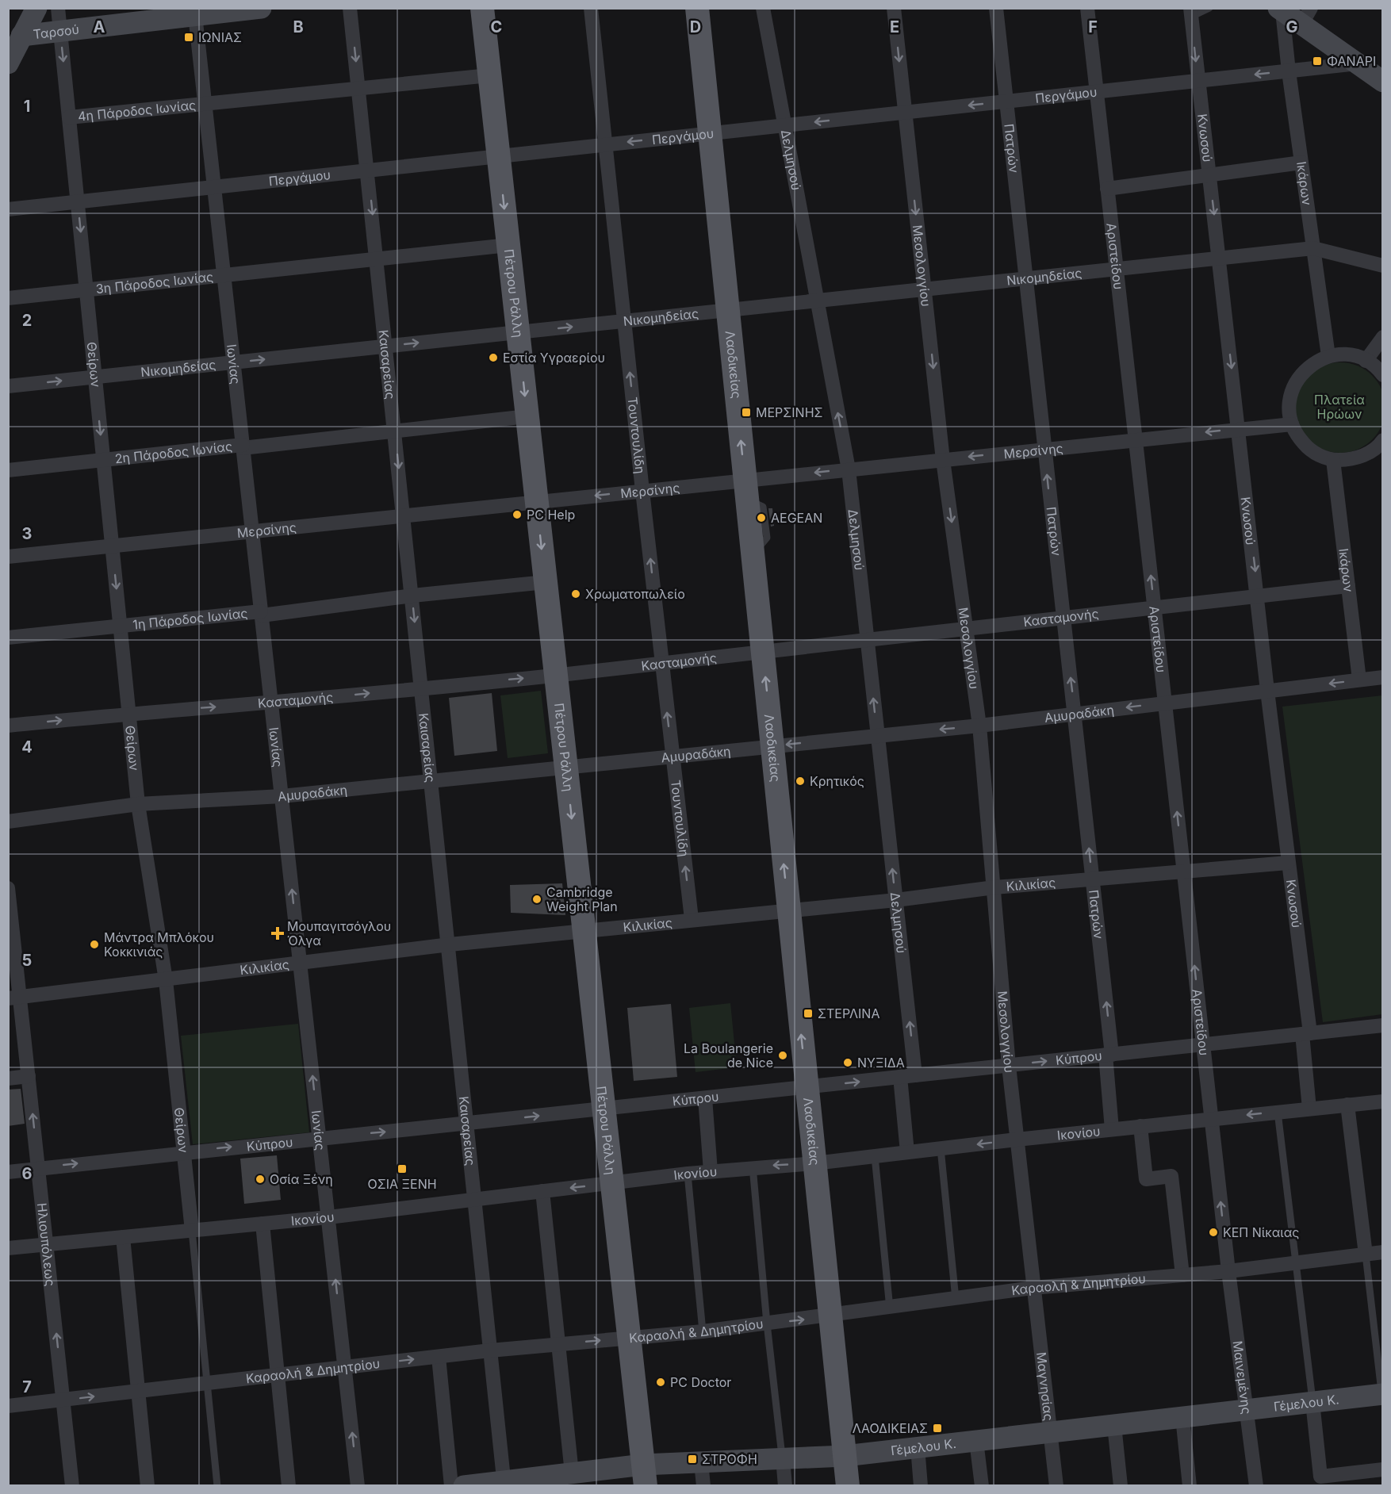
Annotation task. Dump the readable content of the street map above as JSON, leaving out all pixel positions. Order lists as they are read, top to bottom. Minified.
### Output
{"streets":{"main road":["Ταρσού","Πέτρου Ράλλη","Λαοδικείας","Γέμελου Κ."],"street":["Περγάμου","4η Πάροδος Ιωνίας","Κνωσού","Πατρών","Δελμησού","Ικάρων","Αριστείδου","Μεσολογγίου","Νικομηδείας","3η Πάροδος Ιωνίας","Καισαρείας","Θείρων","Ιωνίας","Τουντουλίδη","Μερσίνης","2η Πάροδος Ιωνίας","1η Πάροδος Ιωνίας","Κασταμονής","Αμυραδάκη","Κιλικίας","Κύπρου","Ικονίου","Ηλιουπόλεως","Καραολή & Δημητρίου","Μαινεμένης","Μαγνησίας"]},"crossings":[["Ταρσού","Θείρων"],["Ταρσού","Ιωνίας"],["Περγάμου","Κνωσού"],["Περγάμου","Πατρών"],["Περγάμου","Δελμησού"],["Περγάμου","Ικάρων"],["Περγάμου","Αριστείδου"],["Περγάμου","Μεσολογγίου"],["Περγάμου","Πέτρου Ράλλη"],["Περγάμου","Καισαρείας"],["Περγάμου","Θείρων"],["Περγάμου","Ιωνίας"],["Περγάμου","Λαοδικείας"],["Περγάμου","Τουντουλίδη"],["4η Πάροδος Ιωνίας","Πέτρου Ράλλη"],["4η Πάροδος Ιωνίας","Καισαρείας"],["4η Πάροδος Ιωνίας","Θείρων"],["4η Πάροδος Ιωνίας","Ιωνίας"],["Κνωσού","Νικομηδείας"],["Κνωσού","Μερσίνης"],["Κνωσού","Κασταμονής"],["Κνωσού","Αμυραδάκη"],["Κνωσού","Κιλικίας"],["Κνωσού","Κύπρου"],["Κνωσού","Ικονίου"],["Πατρών","Νικομηδείας"],["Πατρών","Μερσίνης"],["Πατρών","Κασταμονής"],["Πατρών","Αμυραδάκη"],["Πατρών","Κιλικίας"],["Πατρών","Κύπρου"],["Πατρών","Ικονίου"],["Δελμησού","Νικομηδείας"],["Δελμησού","Μερσίνης"],["Δελμησού","Κασταμονής"],["Δελμησού","Αμυραδάκη"],["Δελμησού","Κιλικίας"],["Δελμησού","Κύπρου"],["Ικάρων","Νικομηδείας"],["Ικάρων","Κασταμονής"],["Ικάρων","Αμυραδάκη"],["Αριστείδου","Νικομηδείας"],["Αριστείδου","Μερσίνης"],["Αριστείδου","Κασταμονής"],["Αριστείδου","Αμυραδάκη"],["Αριστείδου","Κιλικίας"],["Αριστείδου","Κύπρου"],["Αριστείδου","Ικονίου"],["Αριστείδου","Καραολή & Δημητρίου"],["Αριστείδου","Μαινεμένης"],["Μεσολογγίου","Νικομηδείας"],["Μεσολογγίου","Μερσίνης"],["Μεσολογγίου","Κασταμονής"],["Μεσολογγίου","Αμυραδάκη"],["Μεσολογγίου","Κιλικίας"],["Μεσολογγίου","Κύπρου"],["Μεσολογγίου","Ικονίου"],["Μεσολογγίου","Καραολή & Δημητρίου"],["Μεσολογγίου","Μαγνησίας"],["Νικομηδείας","Πέτρου Ράλλη"],["Νικομηδείας","Καισαρείας"],["Νικομηδείας","Θείρων"],["Νικομηδείας","Ιωνίας"],["Νικομηδείας","Λαοδικείας"],["Νικομηδείας","Τουντουλίδη"],["3η Πάροδος Ιωνίας","Πέτρου Ράλλη"],["3η Πάροδος Ιωνίας","Καισαρείας"],["3η Πάροδος Ιωνίας","Θείρων"],["3η Πάροδος Ιωνίας","Ιωνίας"],["Πέτρου Ράλλη","Μερσίνης"],["Πέτρου Ράλλη","2η Πάροδος Ιωνίας"],["Πέτρου Ράλλη","1η Πάροδος Ιωνίας"],["Πέτρου Ράλλη","Κασταμονής"],["Πέτρου Ράλλη","Αμυραδάκη"],["Πέτρου Ράλλη","Κιλικίας"],["Πέτρου Ράλλη","Κύπρου"],["Πέτρου Ράλλη","Ικονίου"],["Πέτρου Ράλλη","Καραολή & Δημητρίου"],["Πέτρου Ράλλη","Γέμελου Κ."],["Καισαρείας","Μερσίνης"],["Καισαρείας","2η Πάροδος Ιωνίας"],["Καισαρείας","1η Πάροδος Ιωνίας"],["Καισαρείας","Κασταμονής"],["Καισαρείας","Αμυραδάκη"],["Καισαρείας","Κιλικίας"],["Καισαρείας","Κύπρου"],["Καισαρείας","Ικονίου"],["Καισαρείας","Καραολή & Δημητρίου"],["Καισαρείας","Γέμελου Κ."],["Θείρων","Μερσίνης"],["Θείρων","2η Πάροδος Ιωνίας"],["Θείρων","1η Πάροδος Ιωνίας"],["Θείρων","Κασταμονής"],["Θείρων","Αμυραδάκη"],["Θείρων","Κιλικίας"],["Θείρων","Κύπρου"],["Θείρων","Ικονίου"],["Θείρων","Καραολή & Δημητρίου"],["Ιωνίας","Μερσίνης"],["Ιωνίας","2η Πάροδος Ιωνίας"],["Ιωνίας","1η Πάροδος Ιωνίας"],["Ιωνίας","Κασταμονής"],["Ιωνίας","Αμυραδάκη"],["Ιωνίας","Κιλικίας"],["Ιωνίας","Κύπρου"],["Ιωνίας","Ικονίου"],["Ιωνίας","Καραολή & Δημητρίου"],["Λαοδικείας","Μερσίνης"],["Λαοδικείας","Κασταμονής"],["Λαοδικείας","Αμυραδάκη"],["Λαοδικείας","Κιλικίας"],["Λαοδικείας","Κύπρου"],["Λαοδικείας","Ικονίου"],["Λαοδικείας","Καραολή & Δημητρίου"],["Λαοδικείας","Γέμελου Κ."],["Τουντουλίδη","Μερσίνης"],["Τουντουλίδη","Κασταμονής"],["Τουντουλίδη","Αμυραδάκη"],["Τουντουλίδη","Κιλικίας"],["Κιλικίας","Ηλιουπόλεως"],["Κύπρου","Ηλιουπόλεως"],["Ικονίου","Ηλιουπόλεως"],["Ηλιουπόλεως","Καραολή & Δημητρίου"],["Καραολή & Δημητρίου","Μαινεμένης"],["Καραολή & Δημητρίου","Μαγνησίας"],["Μαινεμένης","Γέμελου Κ."],["Μαγνησίας","Γέμελου Κ."]],"one_way":["Κνωσού","Πατρών","Δελμησού","Αριστείδου","Μεσολογγίου","Νικομηδείας","Λαοδικείας","Τουντουλίδη","Κασταμονής","Κύπρου"],"parks":["Πλατεία Ηρώων"],"places":{"transit":["ΙΩΝΙΑΣ","ΦΑΝΑΡΙ","ΜΕΡΣΙΝΗΣ","ΣΤΕΡΛΙΝΑ","ΟΣΙΑ ΞΕΝΗ","ΛΑΟΔΙΚΕΙΑΣ","ΣΤΡΟΦΗ"],"other":["Εστία Υγραερίου","PC Help","AEGEAN","Χρωματοπωλείο","Κρητικός","Cambridge Weight Plan","Μάντρα Μπλόκου Κοκκινιάς","La Boulangerie de Nice","ΝΥΞΙΔΑ","Οσία Ξένη","ΚΕΠ Νίκαιας","PC Doctor"],"health":["Μουπαγιτσόγλου Όλγα"]},"grid":{"columns":["A","B","C","D","E","F","G"],"rows":["1","2","3","4","5","6","7"]}}
